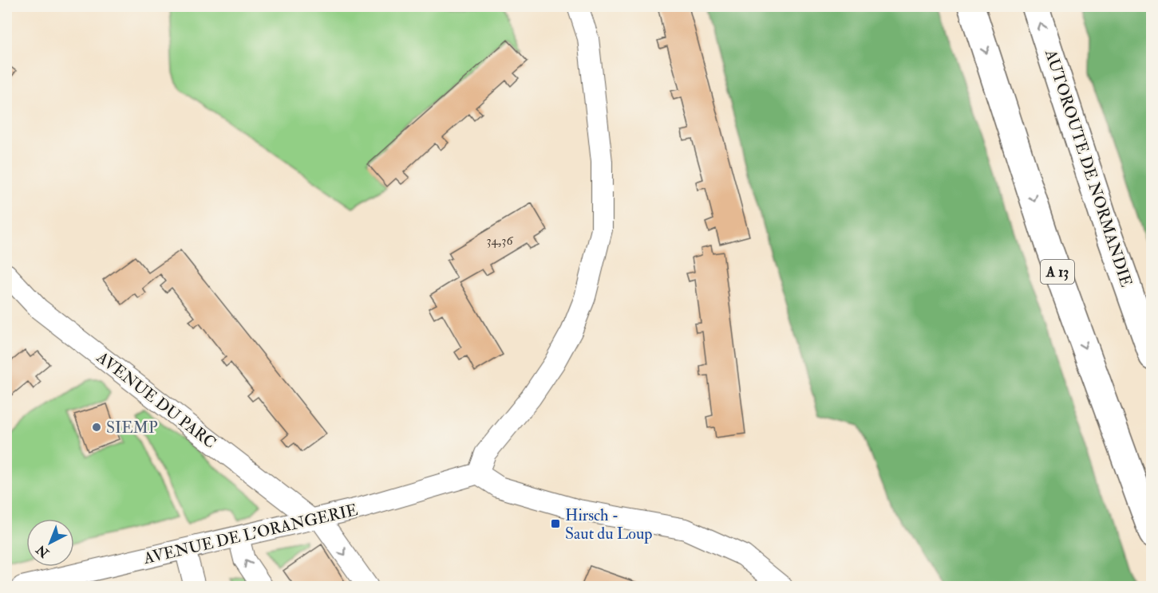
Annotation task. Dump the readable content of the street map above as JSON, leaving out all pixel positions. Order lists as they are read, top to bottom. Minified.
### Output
{"streets":{"highway":["AUTOROUTE DE NORMANDIE","A 13"],"street":["AVENUE DU PARC","AVENUE DE L'ORANGERIE"]},"crossings":[["AVENUE DU PARC","AVENUE DE L'ORANGERIE"]],"places":{"other":["SIEMP"],"transit":["Hirsch - Saut du Loup"]},"house_numbers":["34,36"],"north":"bottom left"}
